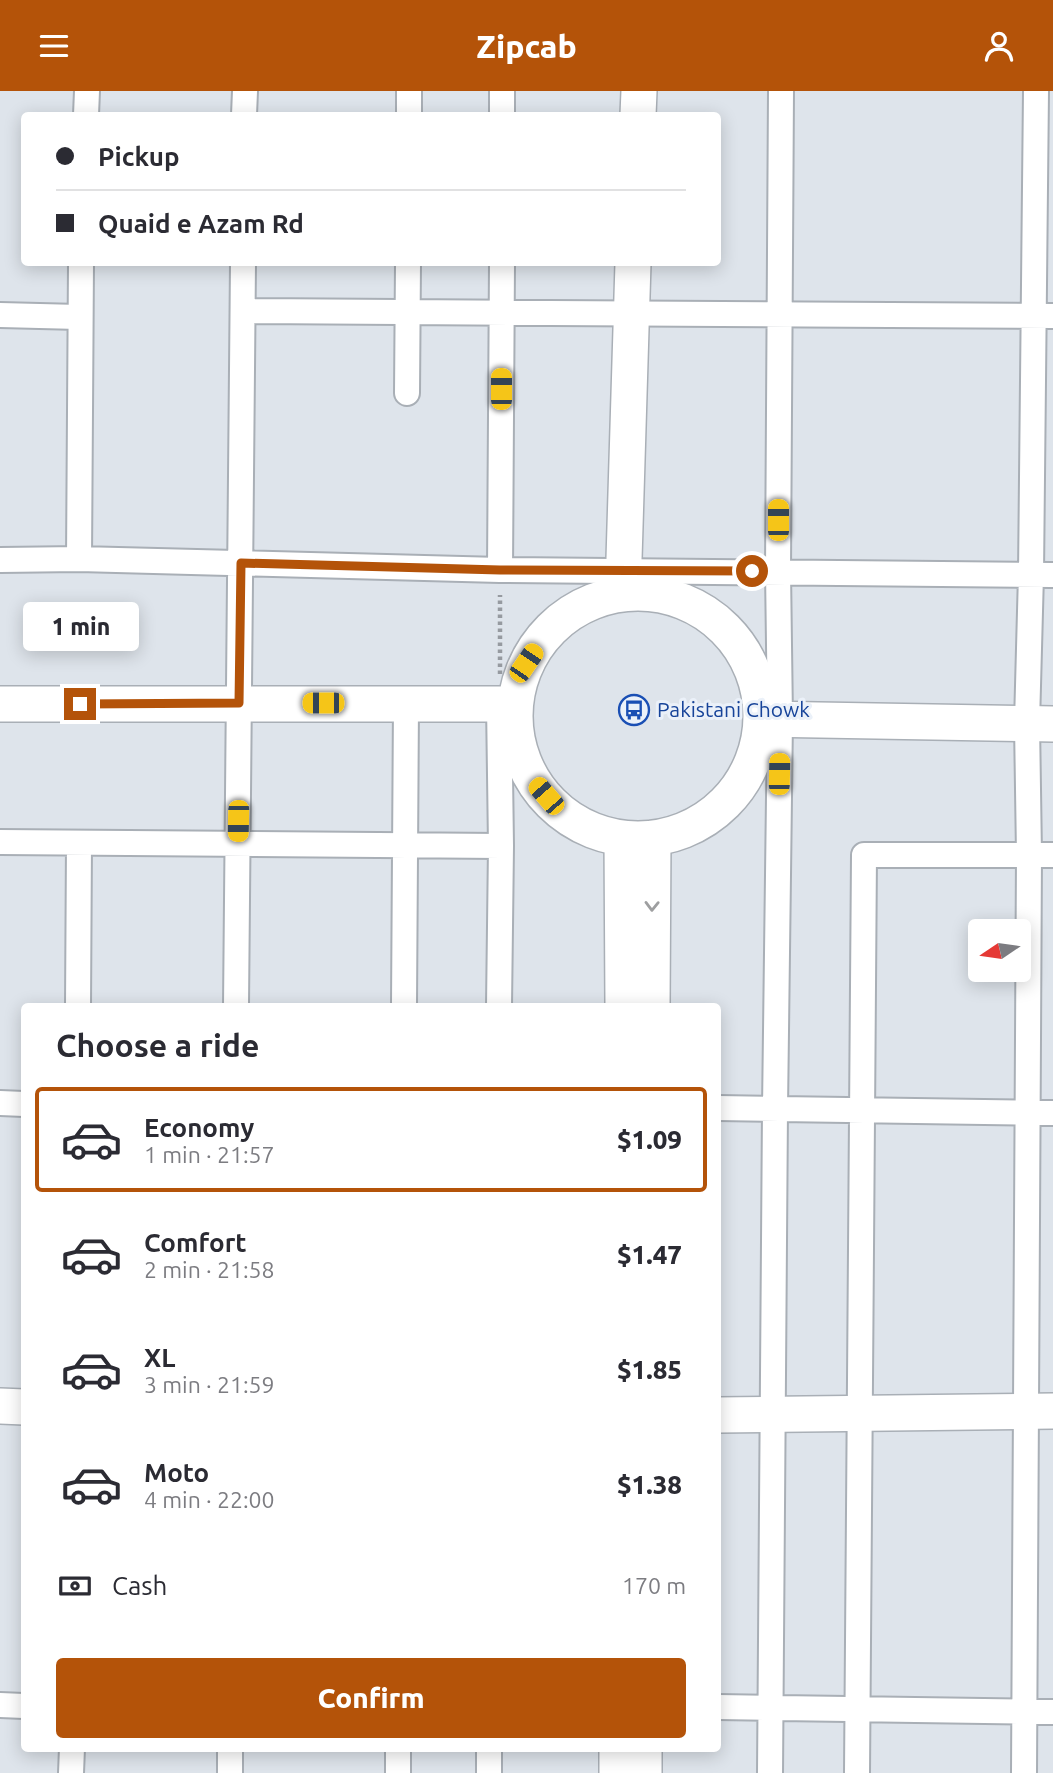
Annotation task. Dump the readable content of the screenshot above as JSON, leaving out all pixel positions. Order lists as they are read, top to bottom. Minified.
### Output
{"places":{"bus stop":["Pakistani Chowk"]},"north":"left","page":{"header":"Zipcab","banner":["Pickup","Quaid e Azam Rd"],"bubble":"1 min","heading":"Choose a ride","list":[{"name":"Economy","note":"1 min · 21:57","value":"$1.09"},{"name":"Comfort","note":"2 min · 21:58","value":"$1.47"},{"name":"XL","note":"3 min · 21:59","value":"$1.85"},{"name":"Moto","note":"4 min · 22:00","value":"$1.38"}],"pay":["Cash","170 m"],"buttons":"Confirm"}}
